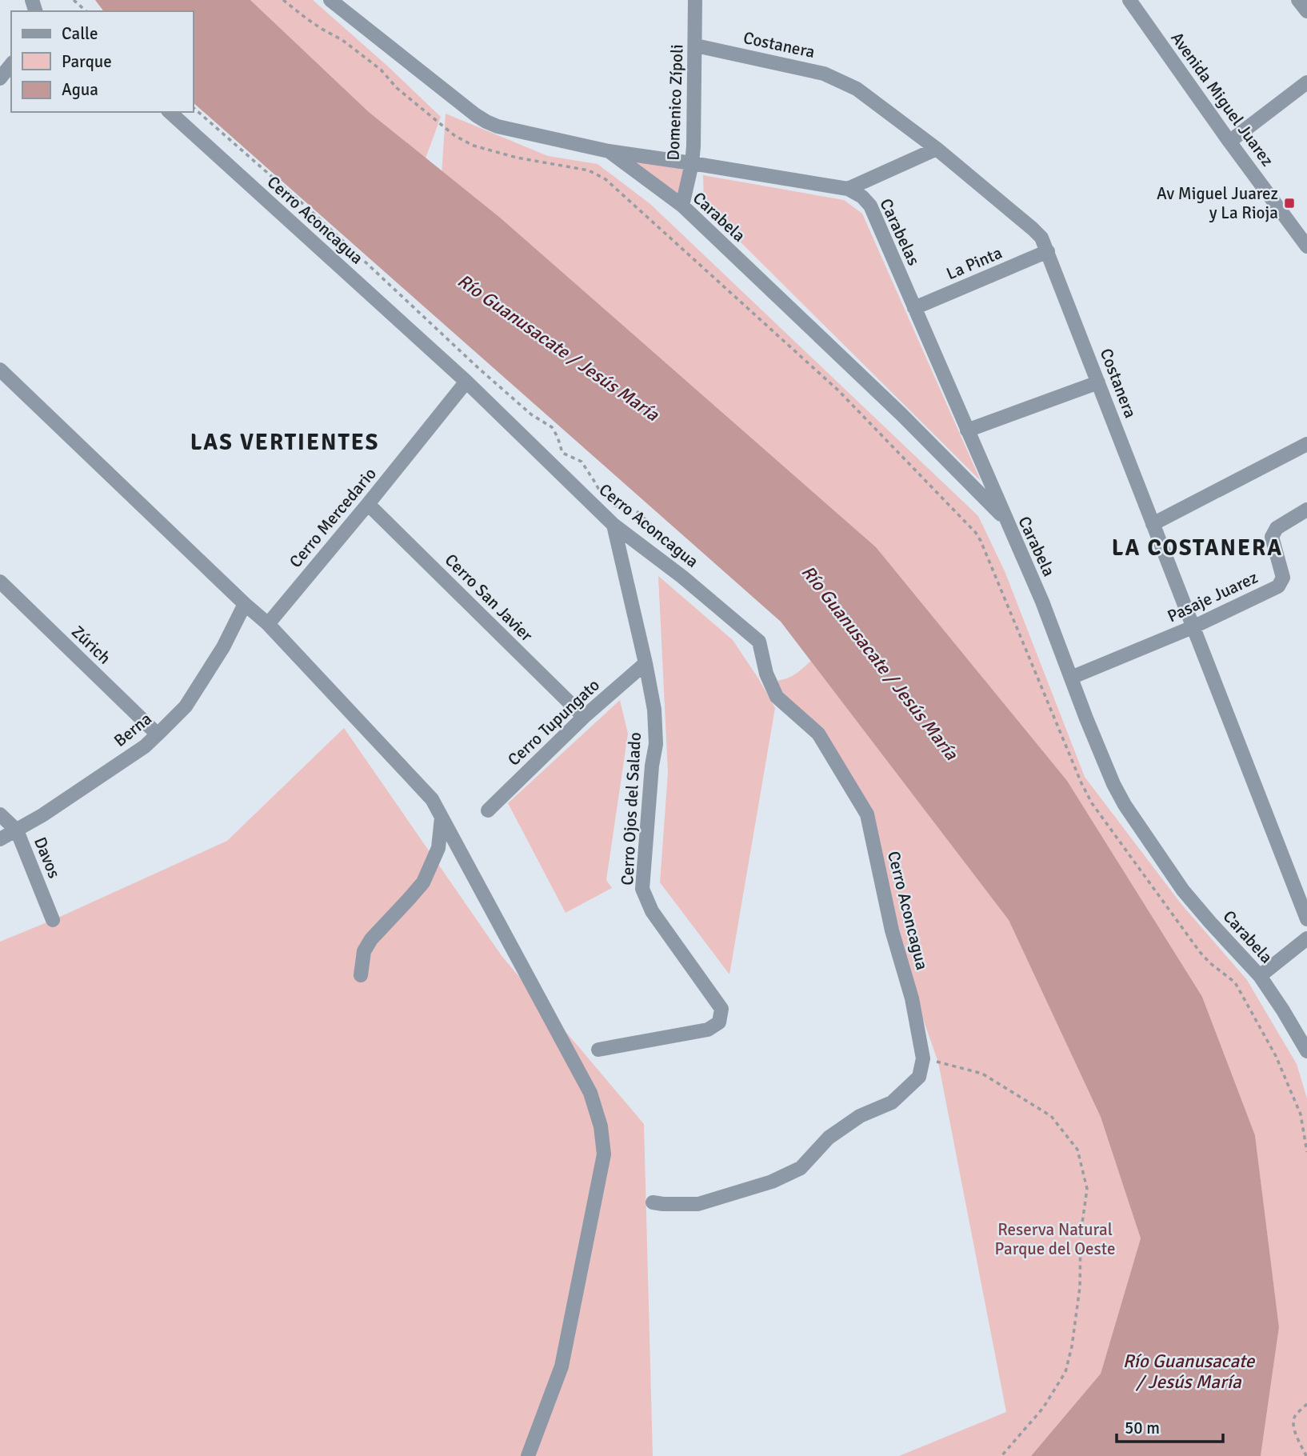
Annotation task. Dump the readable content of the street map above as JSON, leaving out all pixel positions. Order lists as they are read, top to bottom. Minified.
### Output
{"streets":{"street":["Costanera","Avenida Miguel Juarez","Domenico Zípoli","Carabela","Cerro Aconcagua","Carabelas","La Pinta","Cerro Mercedario","Pasaje Juarez","Cerro San Javier","Zúrich","Cerro Tupungato","Berna","Cerro Ojos del Salado","Davos"]},"crossings":[["Costanera","Domenico Zípoli"],["Costanera","La Pinta"],["Costanera","Pasaje Juarez"],["Domenico Zípoli","Carabela"],["Domenico Zípoli","Carabelas"],["Carabela","Carabelas"],["Carabela","Pasaje Juarez"],["Cerro Aconcagua","Cerro Mercedario"],["Cerro Aconcagua","Cerro Ojos del Salado"],["Carabelas","La Pinta"],["Cerro Mercedario","Cerro San Javier"],["Cerro San Javier","Cerro Tupungato"],["Zúrich","Berna"],["Cerro Tupungato","Cerro Ojos del Salado"],["Berna","Davos"]],"districts":["LAS VERTIENTES","LA COSTANERA"],"water":["Río Guanusacate / Jesús María"],"parks":["Reserva Natural Parque del Oeste"],"places":{"transit":["Av Miguel Juarez y La Rioja"]},"legend":["Calle","Parque","Agua"],"scale_bar":"50 m"}
